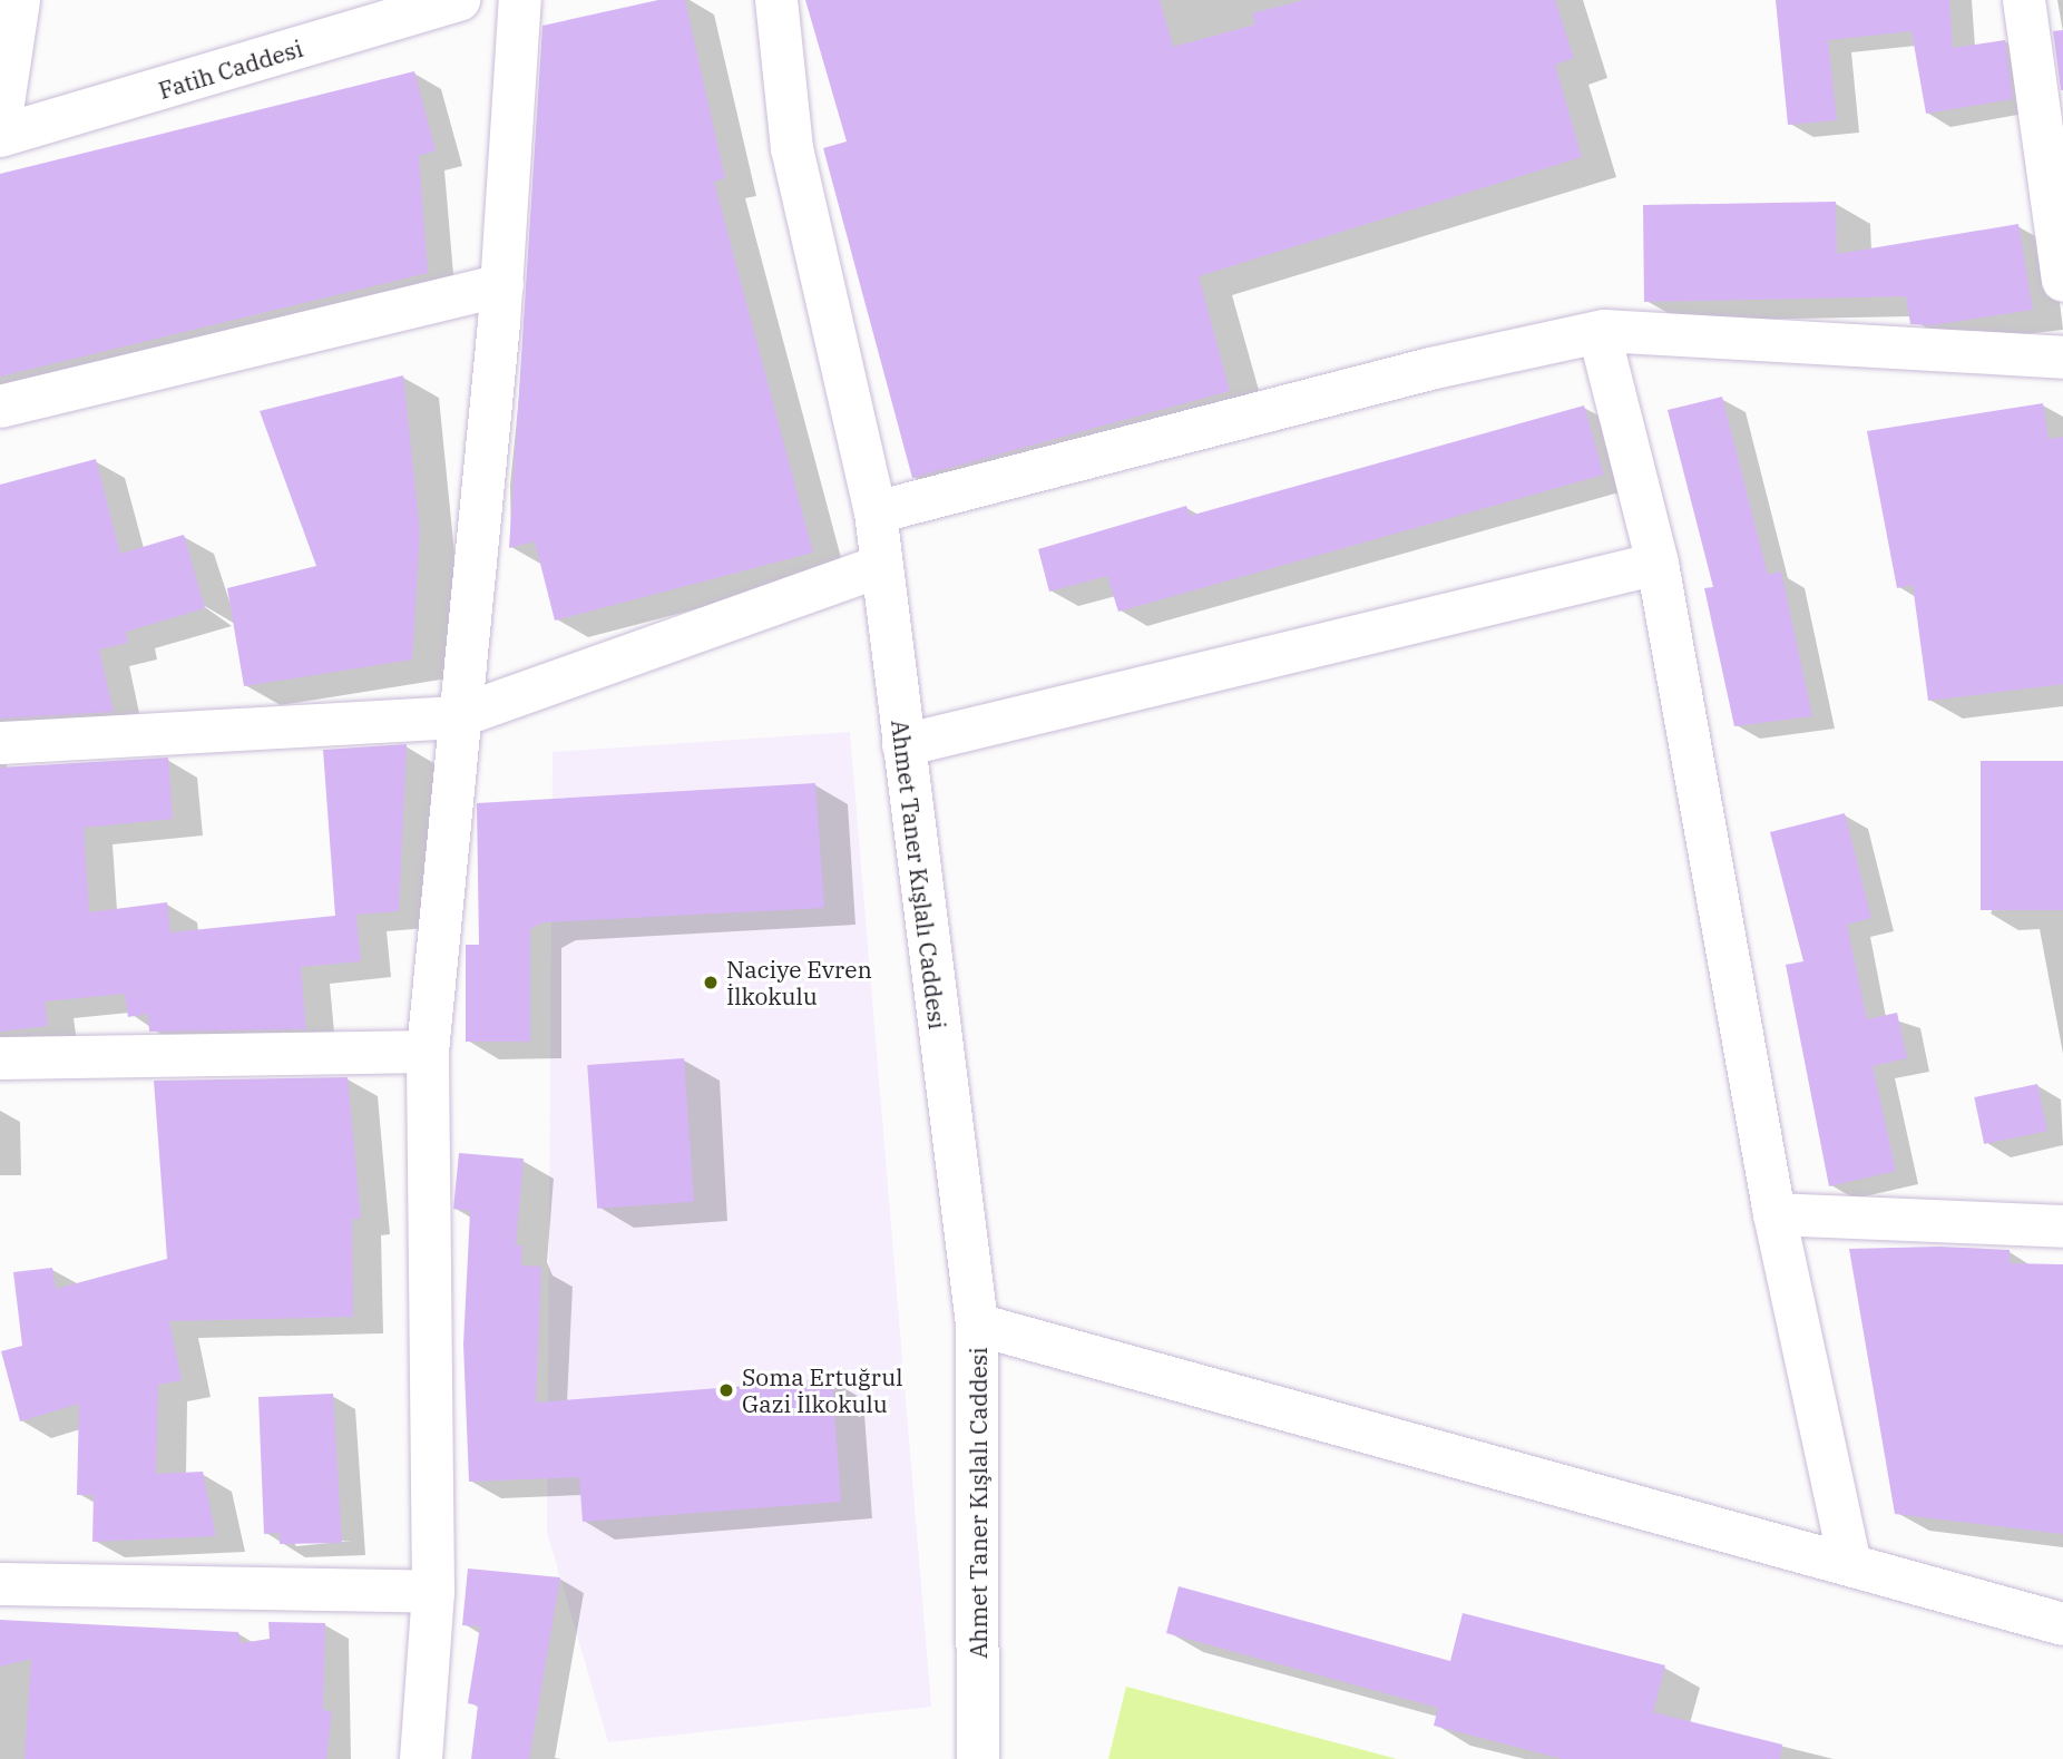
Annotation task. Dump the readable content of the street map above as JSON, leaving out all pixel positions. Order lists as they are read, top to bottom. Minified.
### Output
{"streets":{"street":["Fatih Caddesi","Ahmet Taner Kışlalı Caddesi"]},"places":["Naciye Evren İlkokulu","Soma Ertuğrul Gazi İlkokulu"]}
